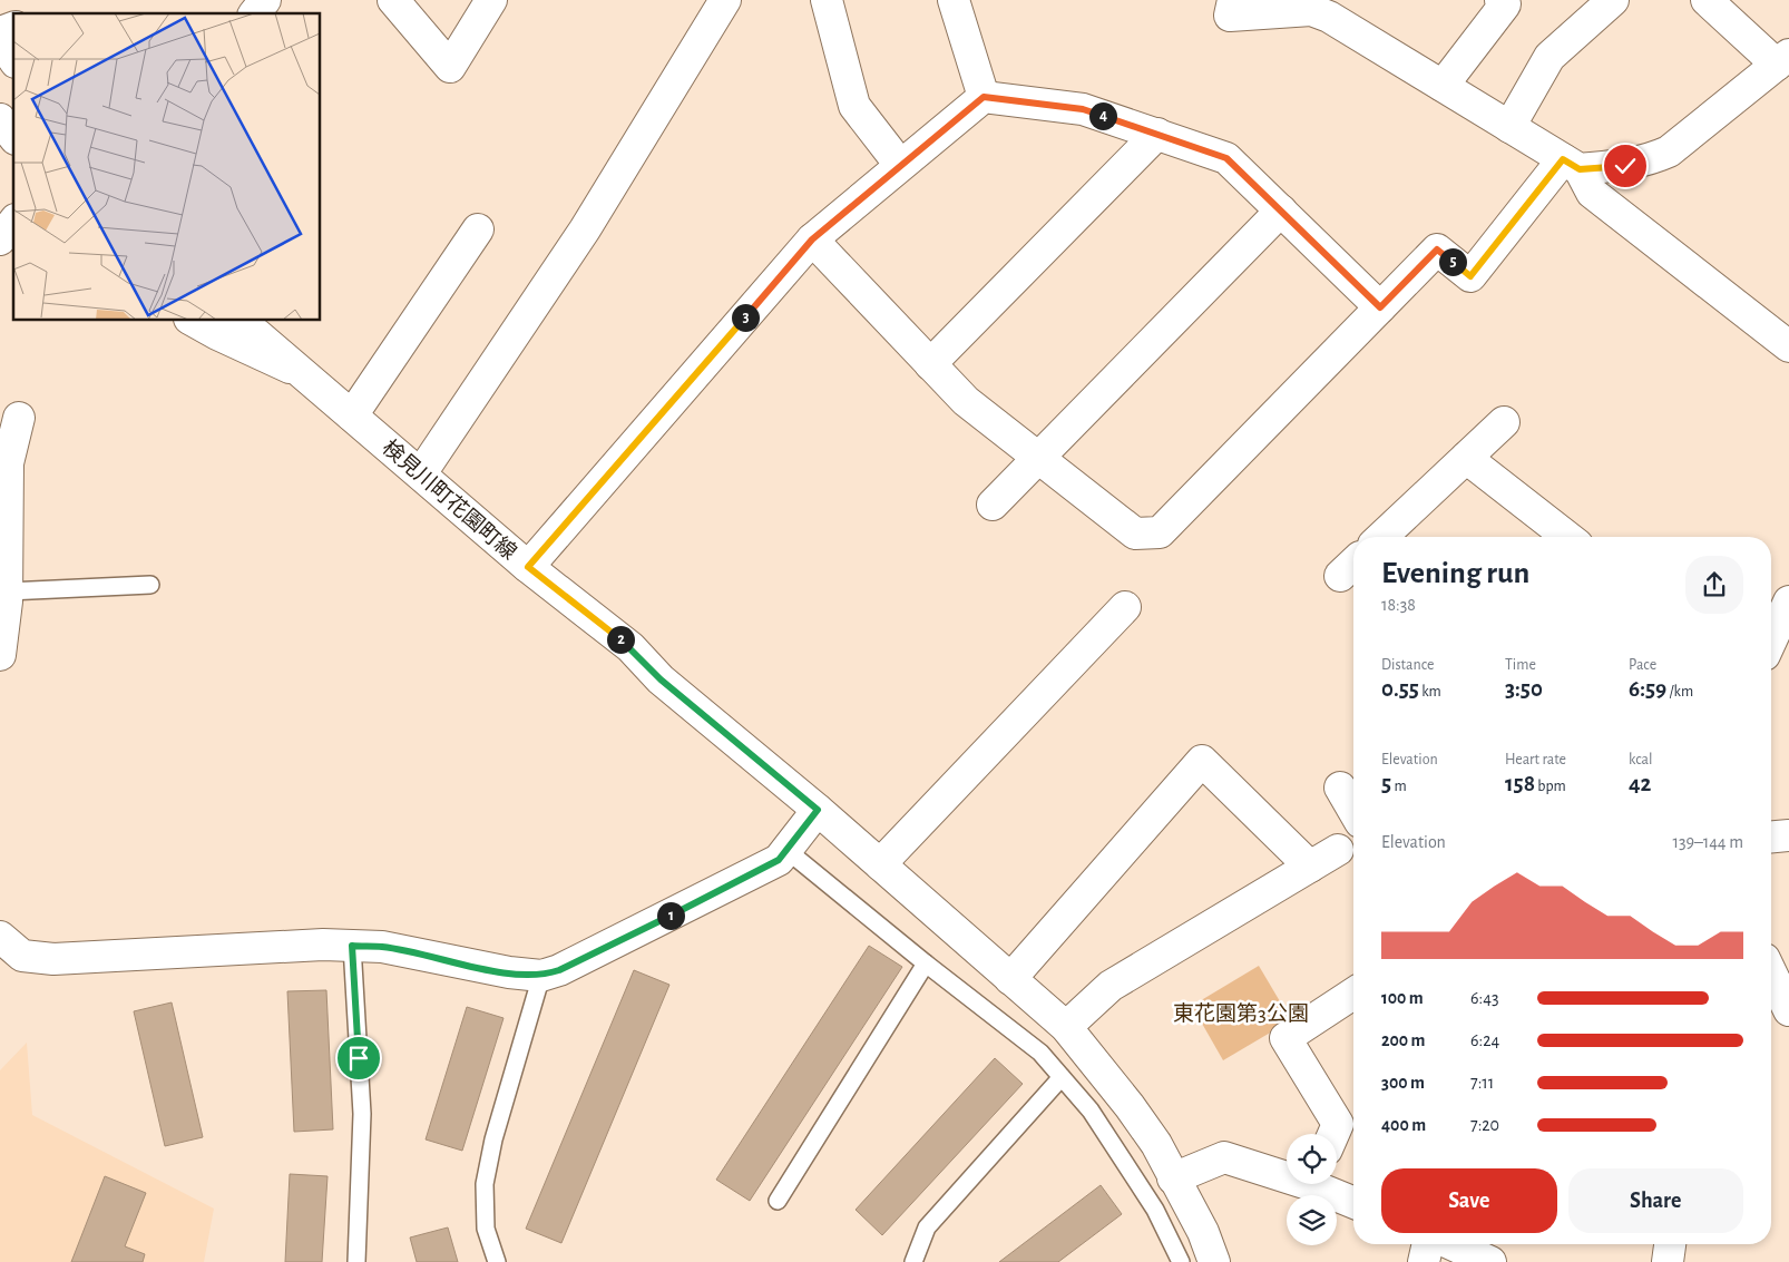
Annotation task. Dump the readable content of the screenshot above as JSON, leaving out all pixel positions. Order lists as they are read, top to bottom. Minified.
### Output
{"streets":{"street":["検見川町花園町線"]},"parks":["東花園第3公園"],"page":{"pins":["4","5","3","2","1"],"heading":["Evening run","18:38"],"stats":[["Distance","0.55 km"],["Time","3:50"],["Pace","6:59 /km"],["Elevation","5 m"],["Heart rate","158 bpm"],["kcal","42"]],"chart":["Elevation","139–144 m"],"list":[{"name":"100 m","note":"6:43"},{"name":"200 m","note":"6:24"},{"name":"300 m","note":"7:11"},{"name":"400 m","note":"7:20"}],"buttons":["Save","Share"]}}
